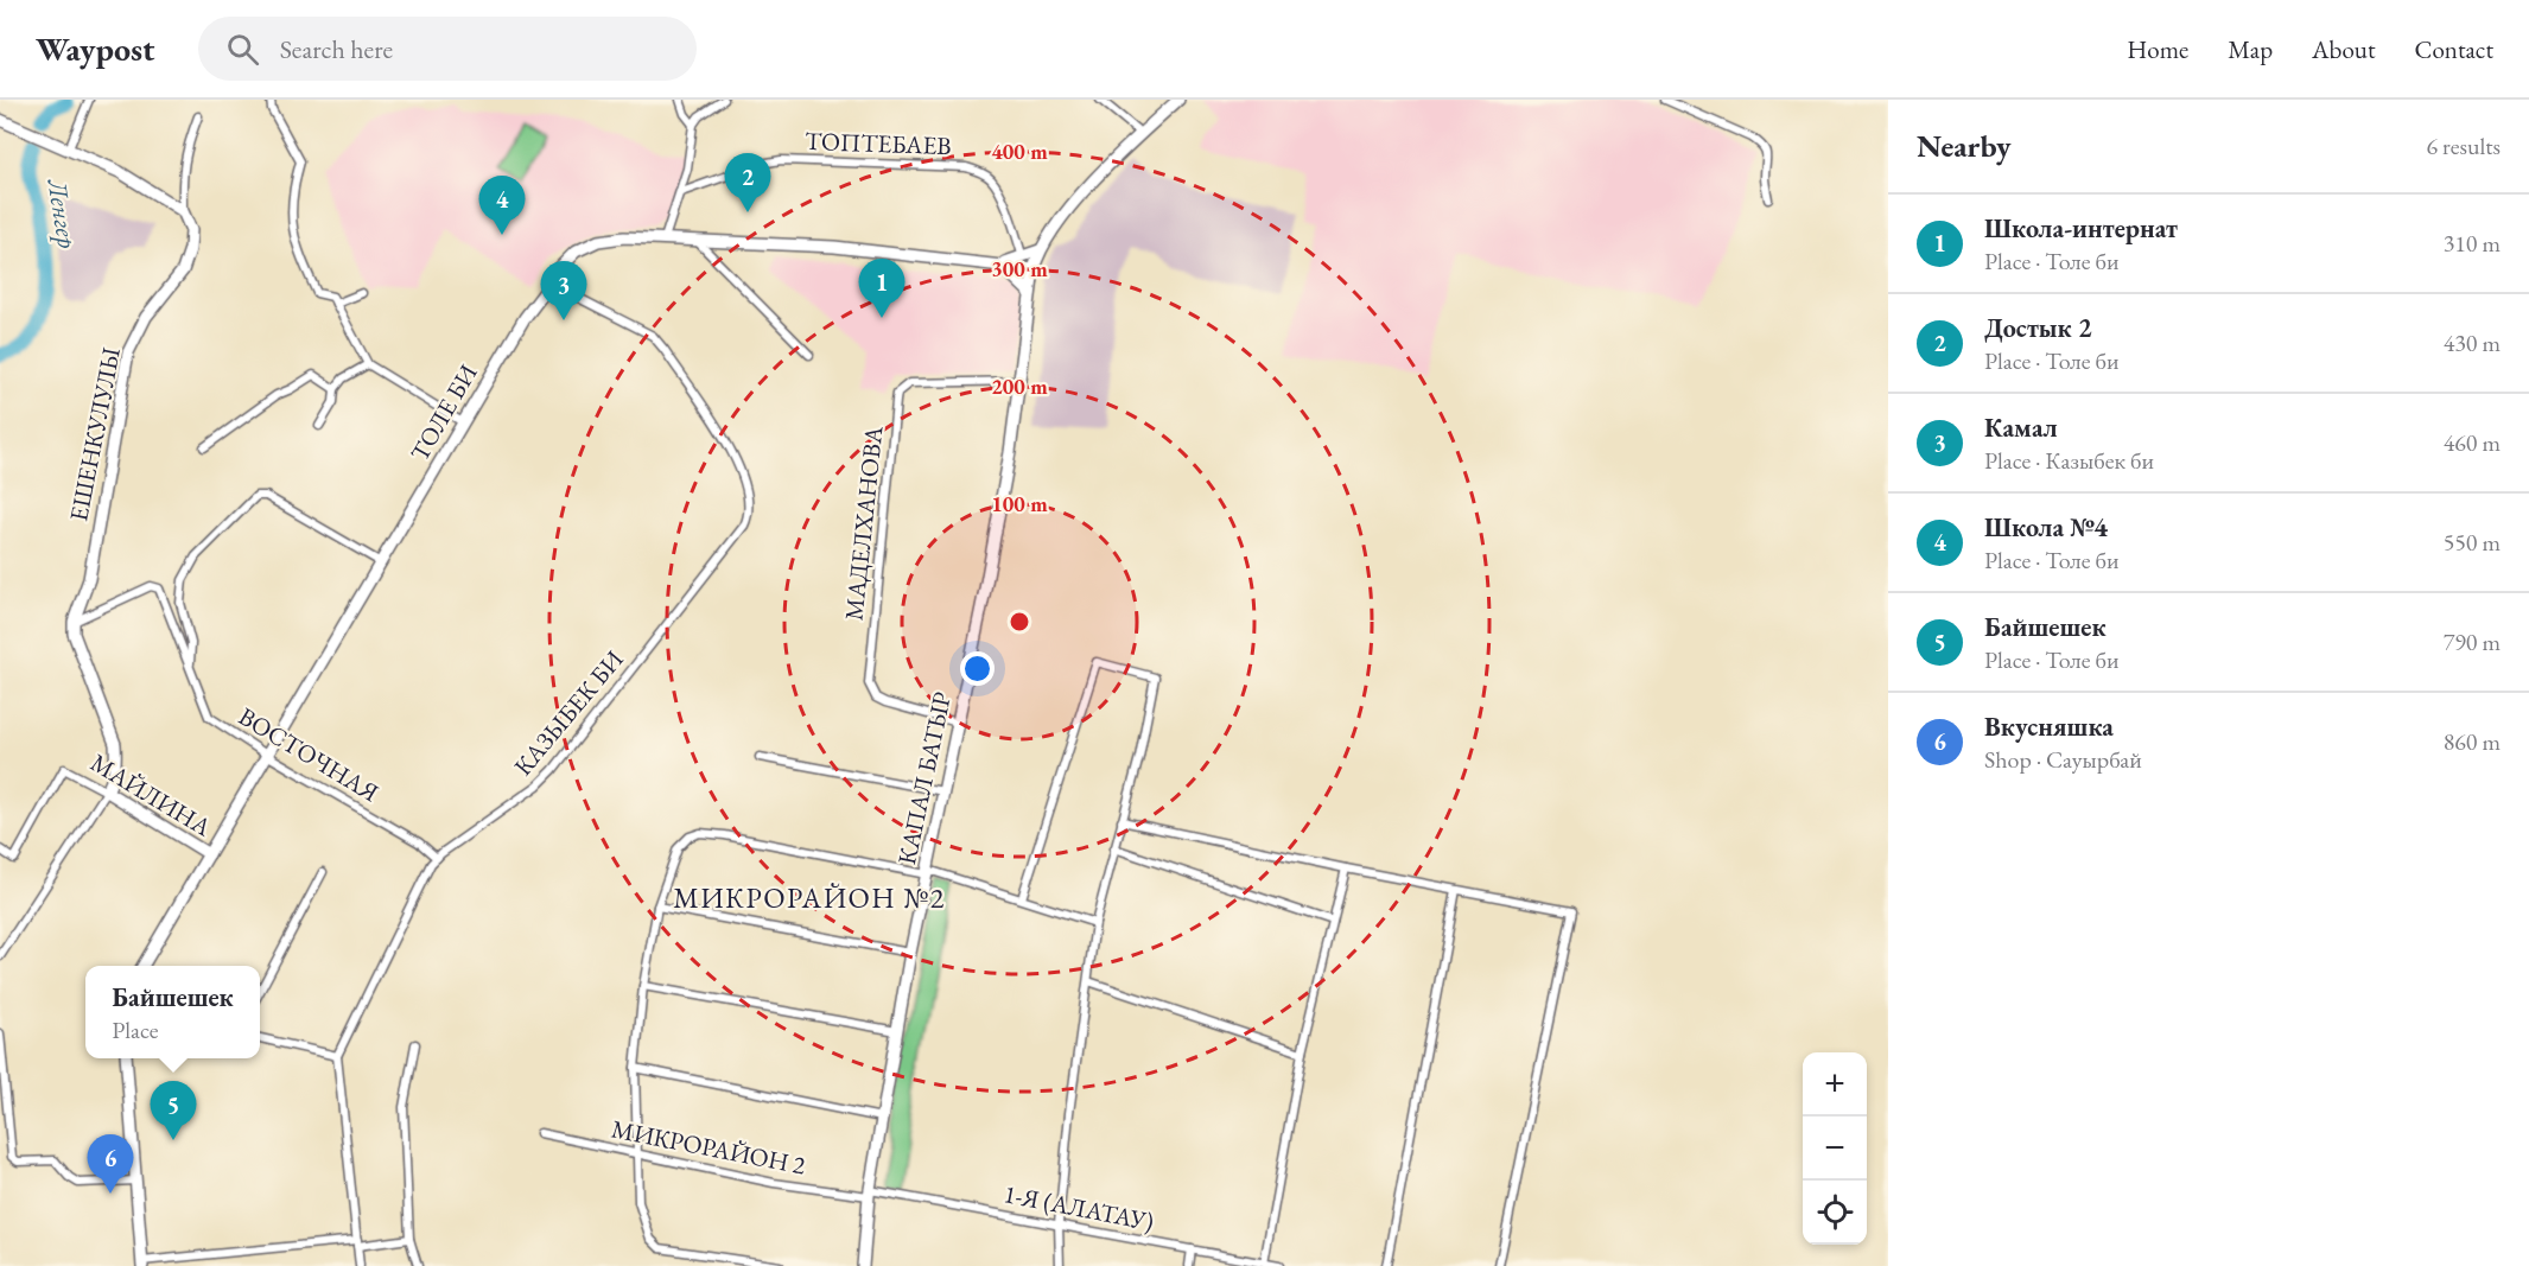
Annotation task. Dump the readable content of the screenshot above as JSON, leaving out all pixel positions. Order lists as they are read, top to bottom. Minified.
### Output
{"streets":{"main road":["ТОЛЕ БИ","ЕШЕНКУЛУЛЫ","КАПАЛ БАТЫР","МАЙЛИНА"],"street":["ТОПТЕБАЕВ","МАДЕЛХАНОВА","КАЗЫБЕК БИ","ВОСТОЧНАЯ","МИКРОРАЙОН 2","1-Я (АЛАТАУ)"]},"crossings":[["ТОЛЕ БИ","КАЗЫБЕК БИ"],["ТОЛЕ БИ","ВОСТОЧНАЯ"],["ТОЛЕ БИ","КАПАЛ БАТЫР"],["ТОЛЕ БИ","МАЙЛИНА"],["ЕШЕНКУЛУЛЫ","ВОСТОЧНАЯ"],["МАДЕЛХАНОВА","КАПАЛ БАТЫР"],["КАЗЫБЕК БИ","ВОСТОЧНАЯ"],["КАПАЛ БАТЫР","МИКРОРАЙОН 2"],["КАПАЛ БАТЫР","1-Я (АЛАТАУ)"],["МИКРОРАЙОН 2","1-Я (АЛАТАУ)"]],"districts":["МИКРОРАЙОН №2"],"water":["Ленгер"],"page":{"header":"Waypost","search":"Search here","nav":["Home","Map","About","Contact"],"heading":["Nearby","6 results"],"pins":["2","4","1","3","5","6"],"list":[{"mark":"1","name":"Школа-интернат","note":"Place · Толе би","value":"310 m"},{"mark":"2","name":"Достык 2","note":"Place · Толе би","value":"430 m"},{"mark":"3","name":"Камал","note":"Place · Казыбек би","value":"460 m"},{"mark":"4","name":"Школа №4","note":"Place · Толе би","value":"550 m"},{"mark":"5","name":"Байшешек","note":"Place · Толе би","value":"790 m"},{"mark":"6","name":"Вкусняшка","note":"Shop · Сауырбай","value":"860 m"}],"popup":["Байшешек","Place"],"map_buttons":["+","−"]},"rings":["400 m","300 m","200 m","100 m"]}
